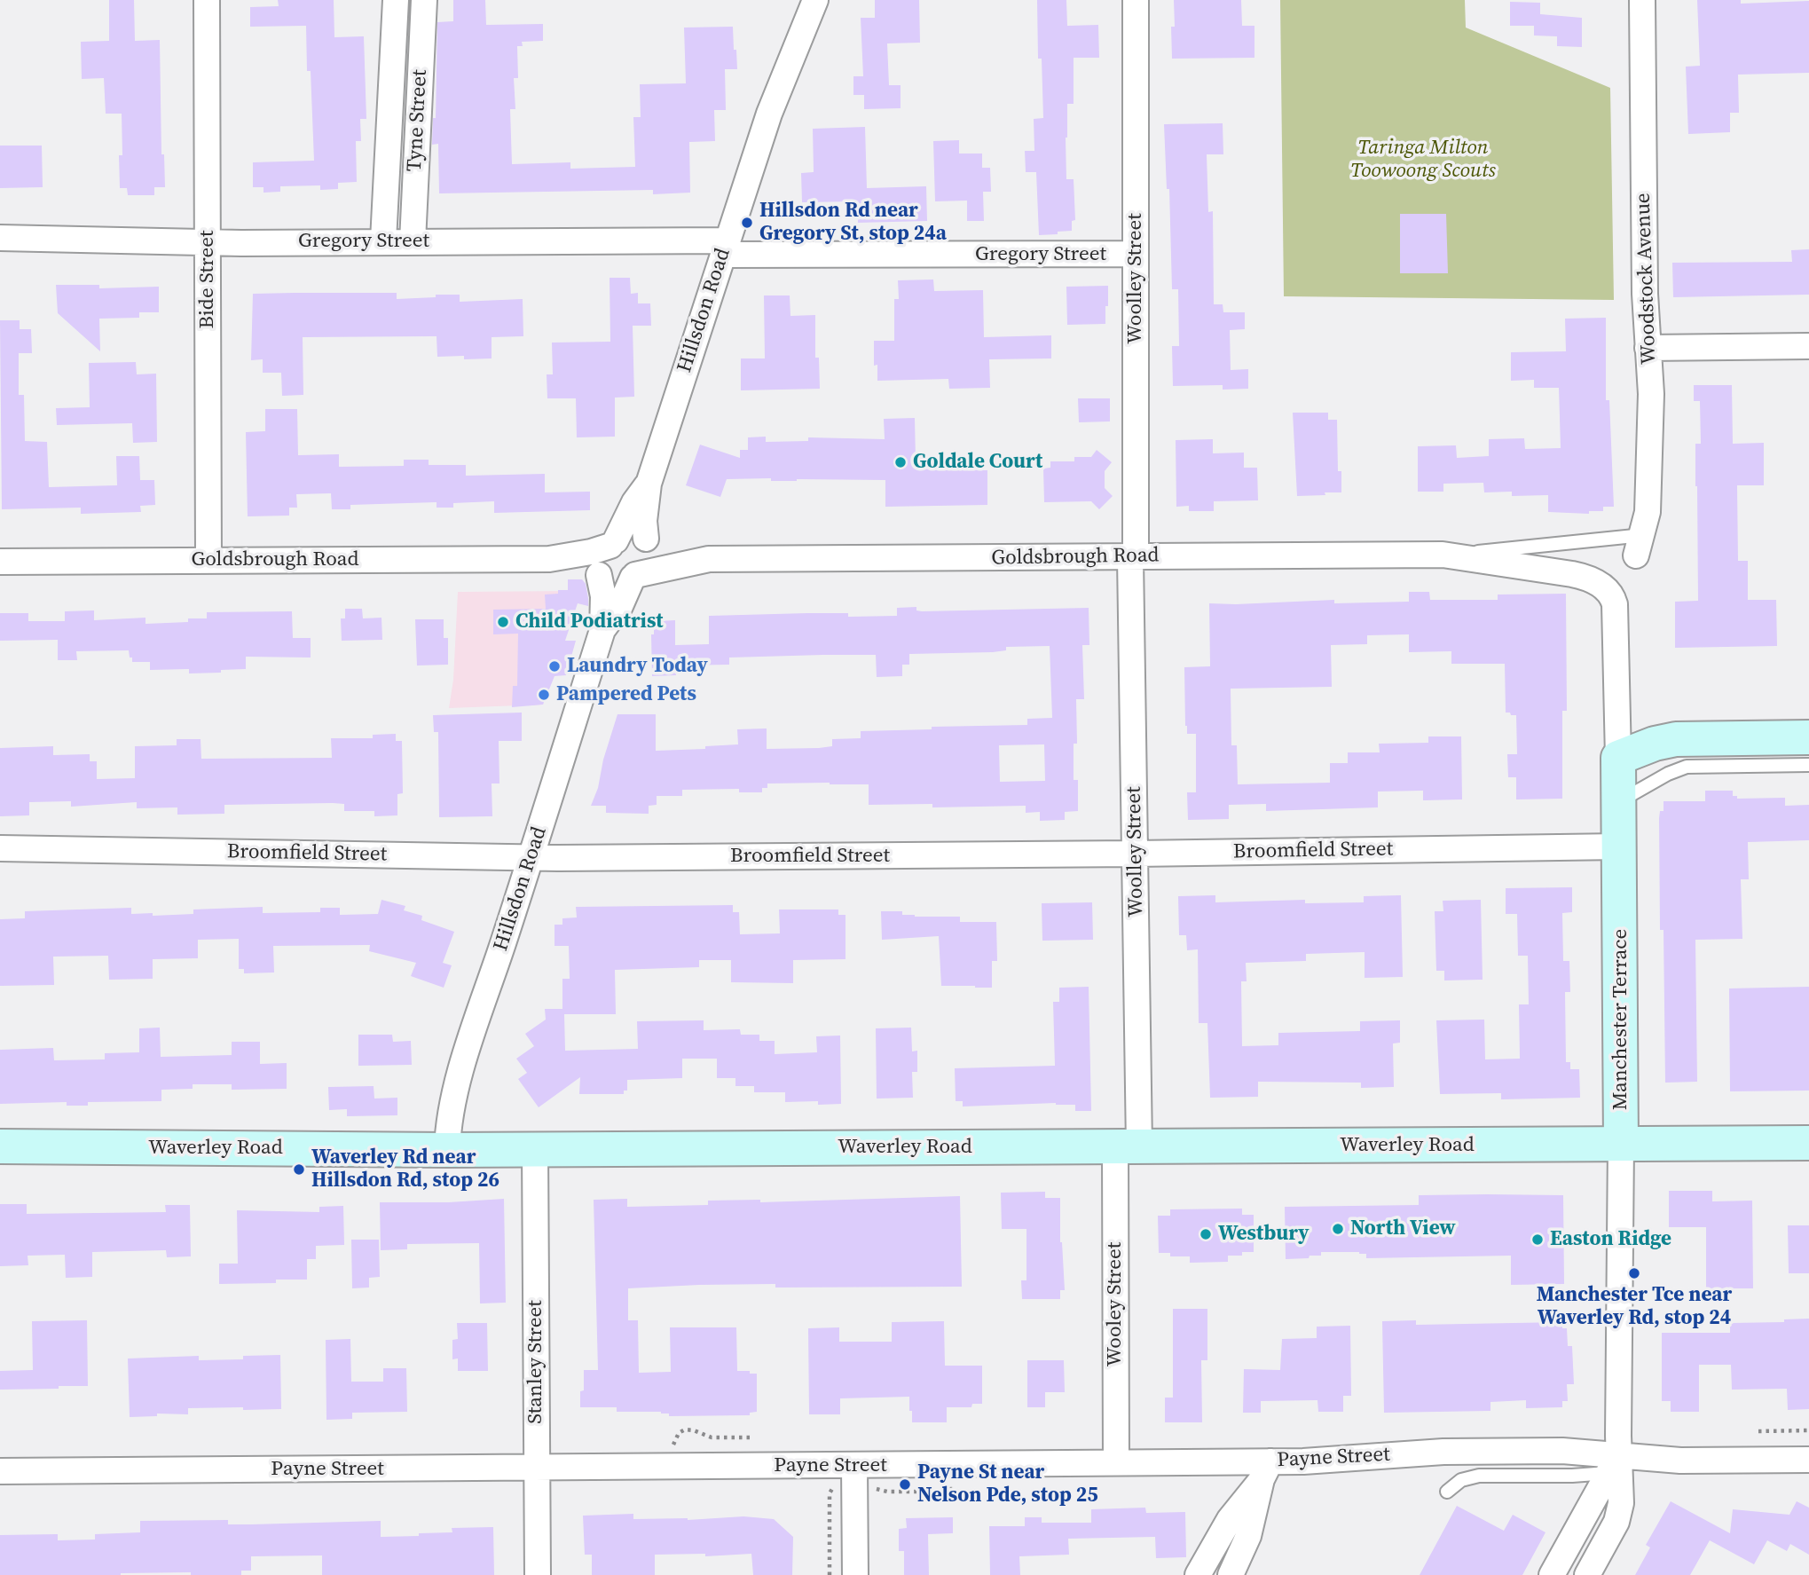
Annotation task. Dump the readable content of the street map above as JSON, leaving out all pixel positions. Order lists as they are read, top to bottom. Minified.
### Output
{"streets":{"street":["Tyne Street","Gregory Street","Woolley Street","Woodstock Avenue","Bide Street","Hillsdon Road","Goldsbrough Road","Broomfield Street","Manchester Terrace","Waverley Road","Wooley Street","Stanley Street","Payne Street"]},"crossings":[["Tyne Street","Gregory Street"],["Gregory Street","Woolley Street"],["Gregory Street","Bide Street"],["Gregory Street","Hillsdon Road"],["Woolley Street","Goldsbrough Road"],["Woolley Street","Broomfield Street"],["Woolley Street","Waverley Road"],["Woolley Street","Wooley Street"],["Woodstock Avenue","Goldsbrough Road"],["Bide Street","Goldsbrough Road"],["Hillsdon Road","Goldsbrough Road"],["Hillsdon Road","Broomfield Street"],["Hillsdon Road","Waverley Road"],["Goldsbrough Road","Manchester Terrace"],["Broomfield Street","Manchester Terrace"],["Manchester Terrace","Waverley Road"],["Manchester Terrace","Payne Street"],["Waverley Road","Wooley Street"],["Waverley Road","Stanley Street"],["Wooley Street","Payne Street"],["Stanley Street","Payne Street"]],"parks":["Taringa Milton Toowoong Scouts"],"places":["Hillsdon Rd near Gregory St, stop 24a","Goldale Court","Child Podiatrist","Laundry Today","Pampered Pets","Waverley Rd near Hillsdon Rd, stop 26","North View","Westbury","Easton Ridge","Manchester Tce near Waverley Rd, stop 24","Payne St near Nelson Pde, stop 25"]}
